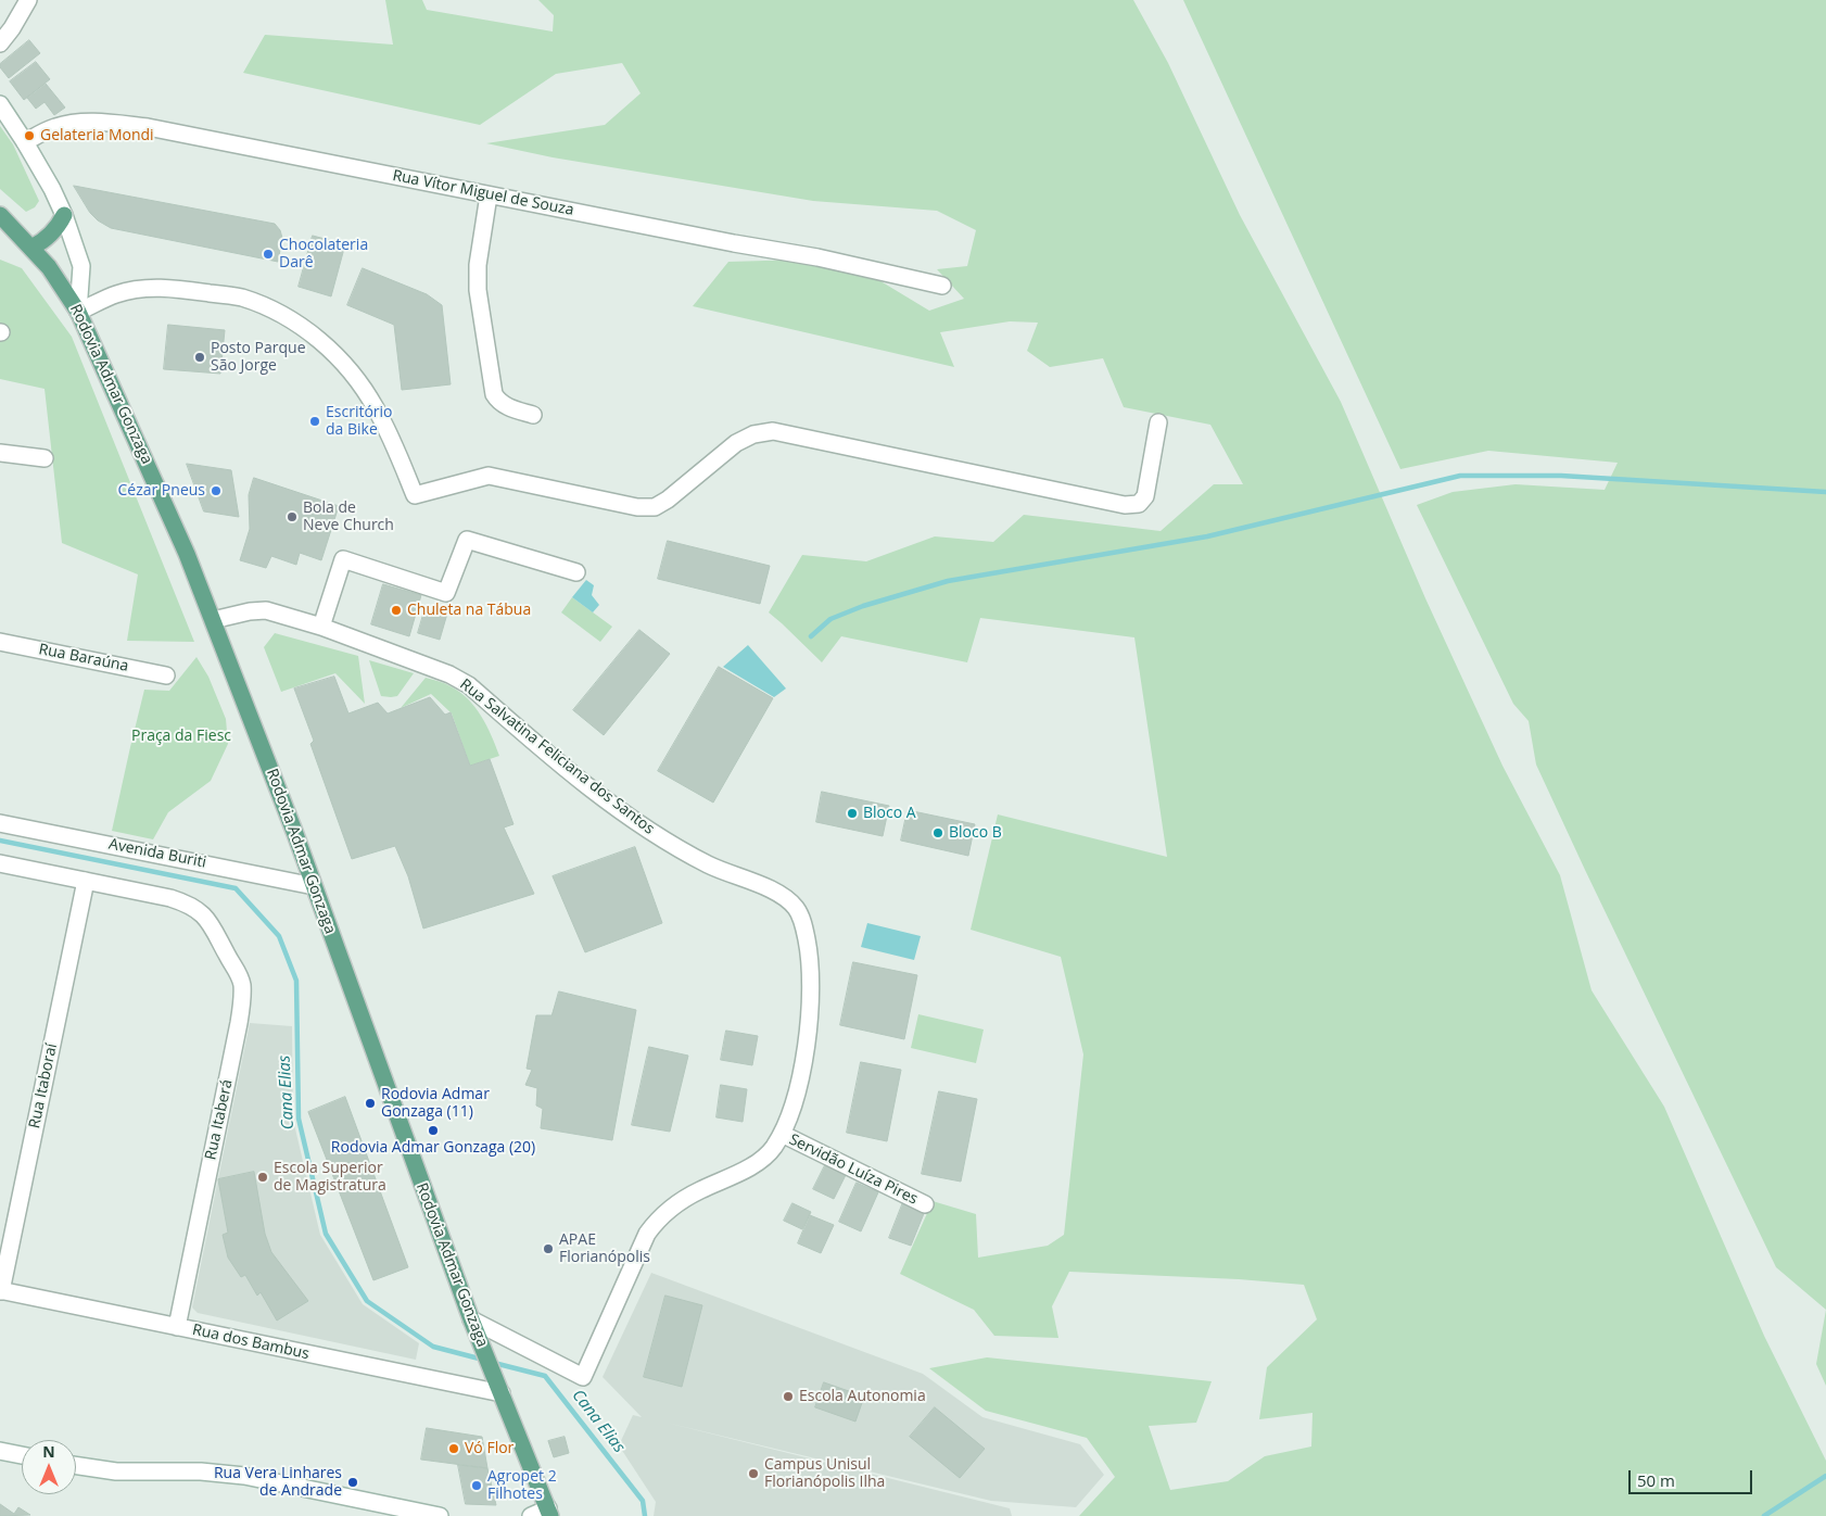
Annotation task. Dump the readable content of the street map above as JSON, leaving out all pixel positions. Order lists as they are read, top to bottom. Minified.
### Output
{"streets":{"main road":["Rodovia Admar Gonzaga"],"street":["Rua Vítor Miguel de Souza","Rua Baraúna","Rua Salvatina Feliciana dos Santos","Avenida Buriti","Rua Itaboraí","Rua Itaberá","Servidão Luíza Pires","Rua dos Bambus"]},"crossings":[["Rodovia Admar Gonzaga","Rua Salvatina Feliciana dos Santos"],["Rodovia Admar Gonzaga","Avenida Buriti"],["Rodovia Admar Gonzaga","Rua dos Bambus"],["Rua Salvatina Feliciana dos Santos","Servidão Luíza Pires"],["Rua Itaboraí","Rua Itaberá"],["Rua Itaboraí","Rua dos Bambus"],["Rua Itaberá","Rua dos Bambus"]],"water":["Cana Elias"],"parks":["Praça da Fiesc"],"places":["Gelateria Mondi","Chocolateria Darê","Posto Parque São Jorge","Escritório da Bike","Cézar Pneus","Bola de Neve Church","Chuleta na Tábua","Bloco A","Bloco B","Rodovia Admar Gonzaga (11)","Rodovia Admar Gonzaga (20)","Escola Superior de Magistratura","APAE Florianópolis","Escola Autonomia","Vó Flor","Campus Unisul Florianópolis Ilha","Rua Vera Linhares de Andrade","Agropet 2 Filhotes"],"scale_bar":"50 m","north":"top"}
